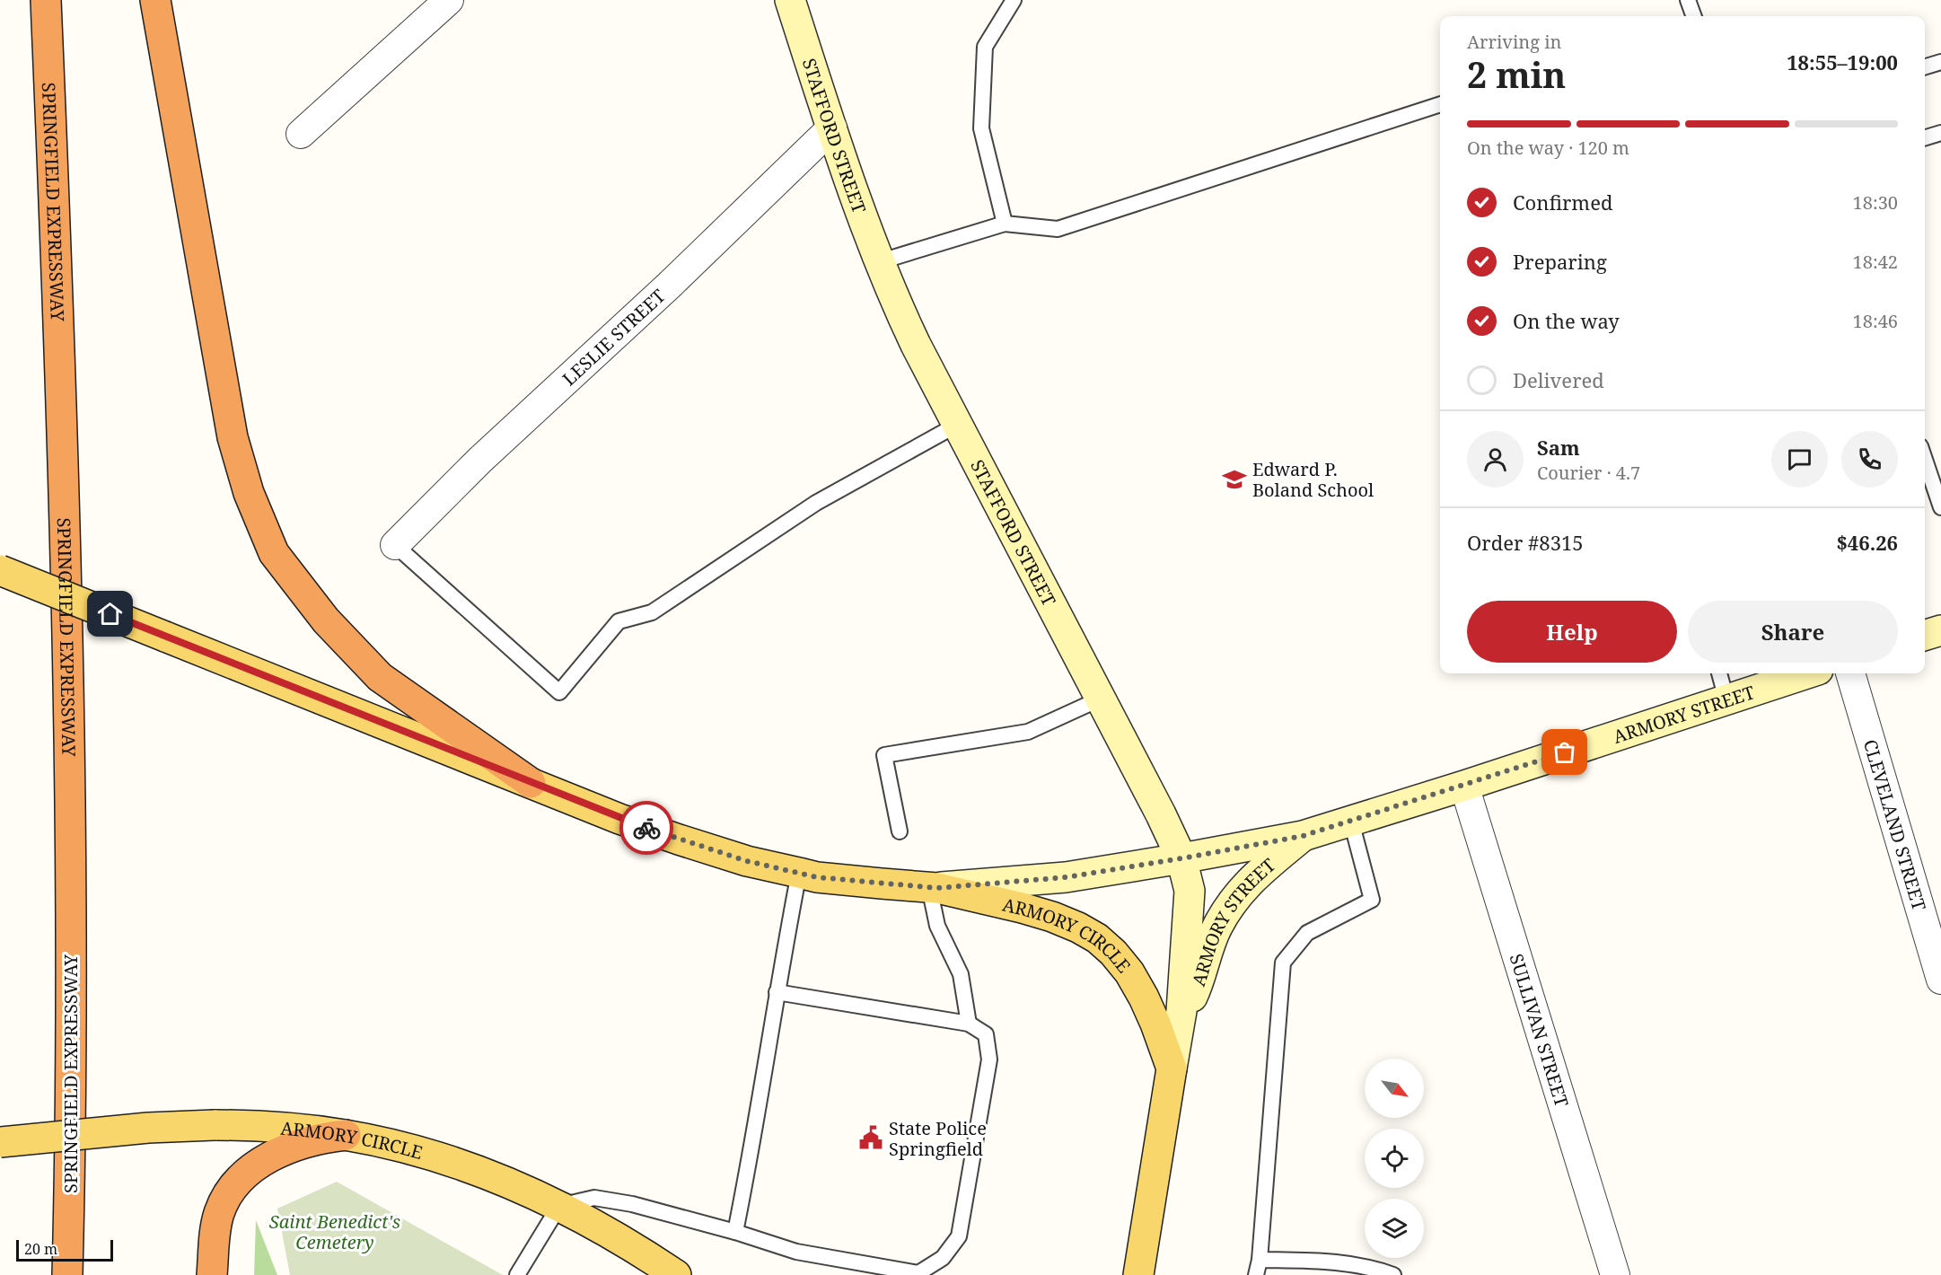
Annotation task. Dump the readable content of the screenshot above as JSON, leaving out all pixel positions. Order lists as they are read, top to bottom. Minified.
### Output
{"streets":{"highway":["SPRINGFIELD EXPRESSWAY"],"main road":["STAFFORD STREET","ARMORY STREET","ARMORY CIRCLE"],"street":["LESLIE STREET","CLEVELAND STREET","SULLIVAN STREET"]},"crossings":[["STAFFORD STREET","LESLIE STREET"],["STAFFORD STREET","ARMORY STREET"],["STAFFORD STREET","ARMORY CIRCLE"],["ARMORY STREET","ARMORY CIRCLE"],["ARMORY STREET","SULLIVAN STREET"]],"parks":["Saint Benedict's Cemetery"],"places":{"school or university":["Edward P. Boland School"],"public building":["State Police Springfield"]},"scale_bar":"20 m","north":"bottom right","page":{"heading":["2 min","Arriving in","18:55–19:00"],"panel":["Sam","Courier · 4.7","Order #8315","$46.26"],"bar":"On the way · 120 m","list":[["Confirmed","18:30"],["Preparing","18:42"],["On the way","18:46"],"Delivered"],"buttons":["Help","Share"],"scale":"20 m"}}
